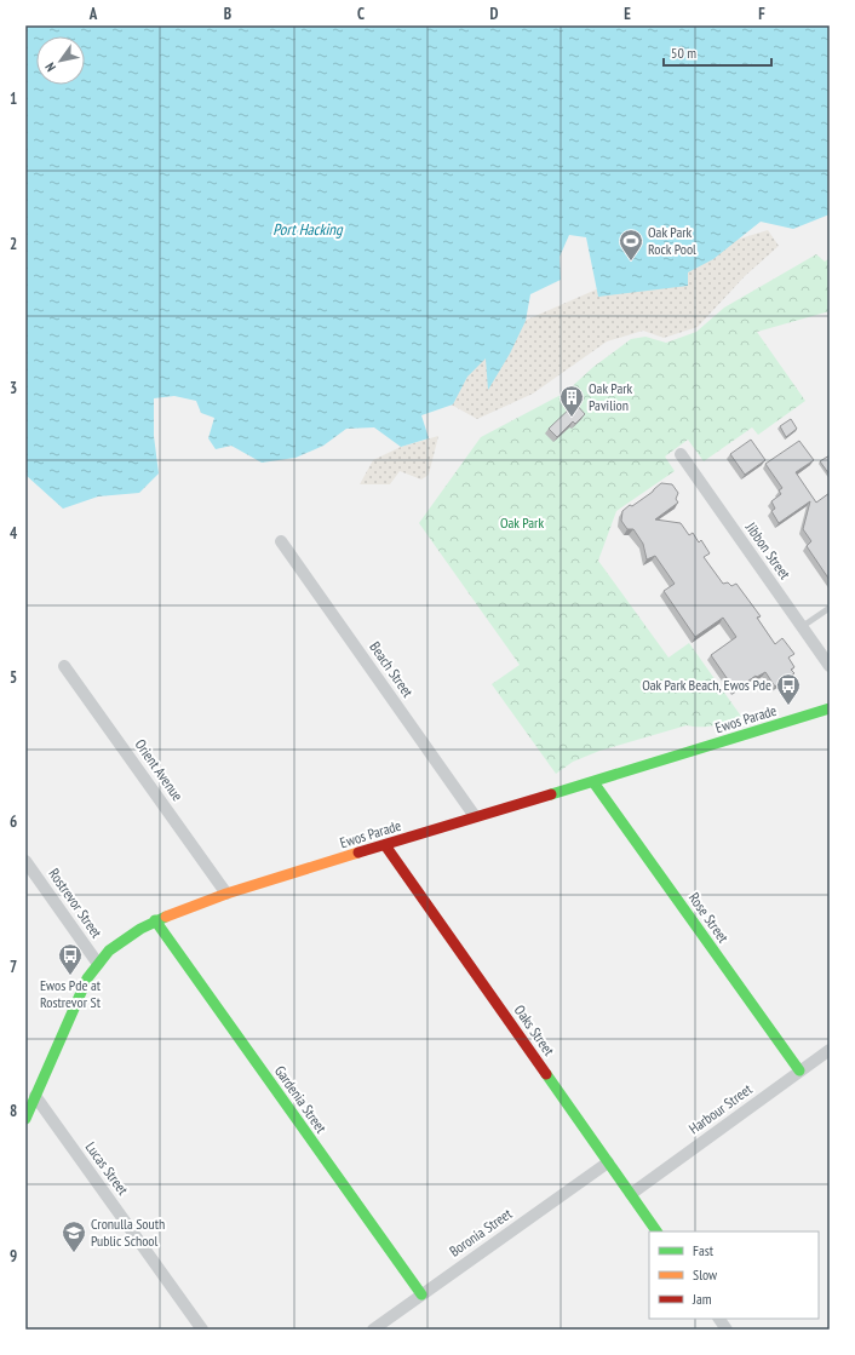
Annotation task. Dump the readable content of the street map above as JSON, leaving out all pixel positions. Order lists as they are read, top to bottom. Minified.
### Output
{"streets":{"street":["Jibbon Street","Beach Street","Ewos Parade","Orient Avenue","Rostrevor Street","Rose Street","Oaks Street","Gardenia Street","Harbour Street","Lucas Street","Boronia Street"]},"crossings":[["Beach Street","Ewos Parade"],["Ewos Parade","Orient Avenue"],["Ewos Parade","Rostrevor Street"],["Ewos Parade","Rose Street"],["Ewos Parade","Oaks Street"],["Ewos Parade","Gardenia Street"],["Ewos Parade","Lucas Street"],["Rose Street","Harbour Street"],["Oaks Street","Harbour Street"],["Oaks Street","Boronia Street"],["Gardenia Street","Boronia Street"]],"water":["Port Hacking"],"parks":["Oak Park"],"places":{"sports":["Oak Park Rock Pool"],"building":["Oak Park Pavilion"],"bus stop":["Oak Park Beach, Ewos Pde","Ewos Pde at Rostrevor St"],"school or university":["Cronulla South Public School"]},"legend":["Fast","Slow","Jam"],"scale_bar":"50 m","north":"bottom left","grid":{"columns":["A","B","C","D","E","F"],"rows":["1","2","3","4","5","6","7","8","9"]}}
